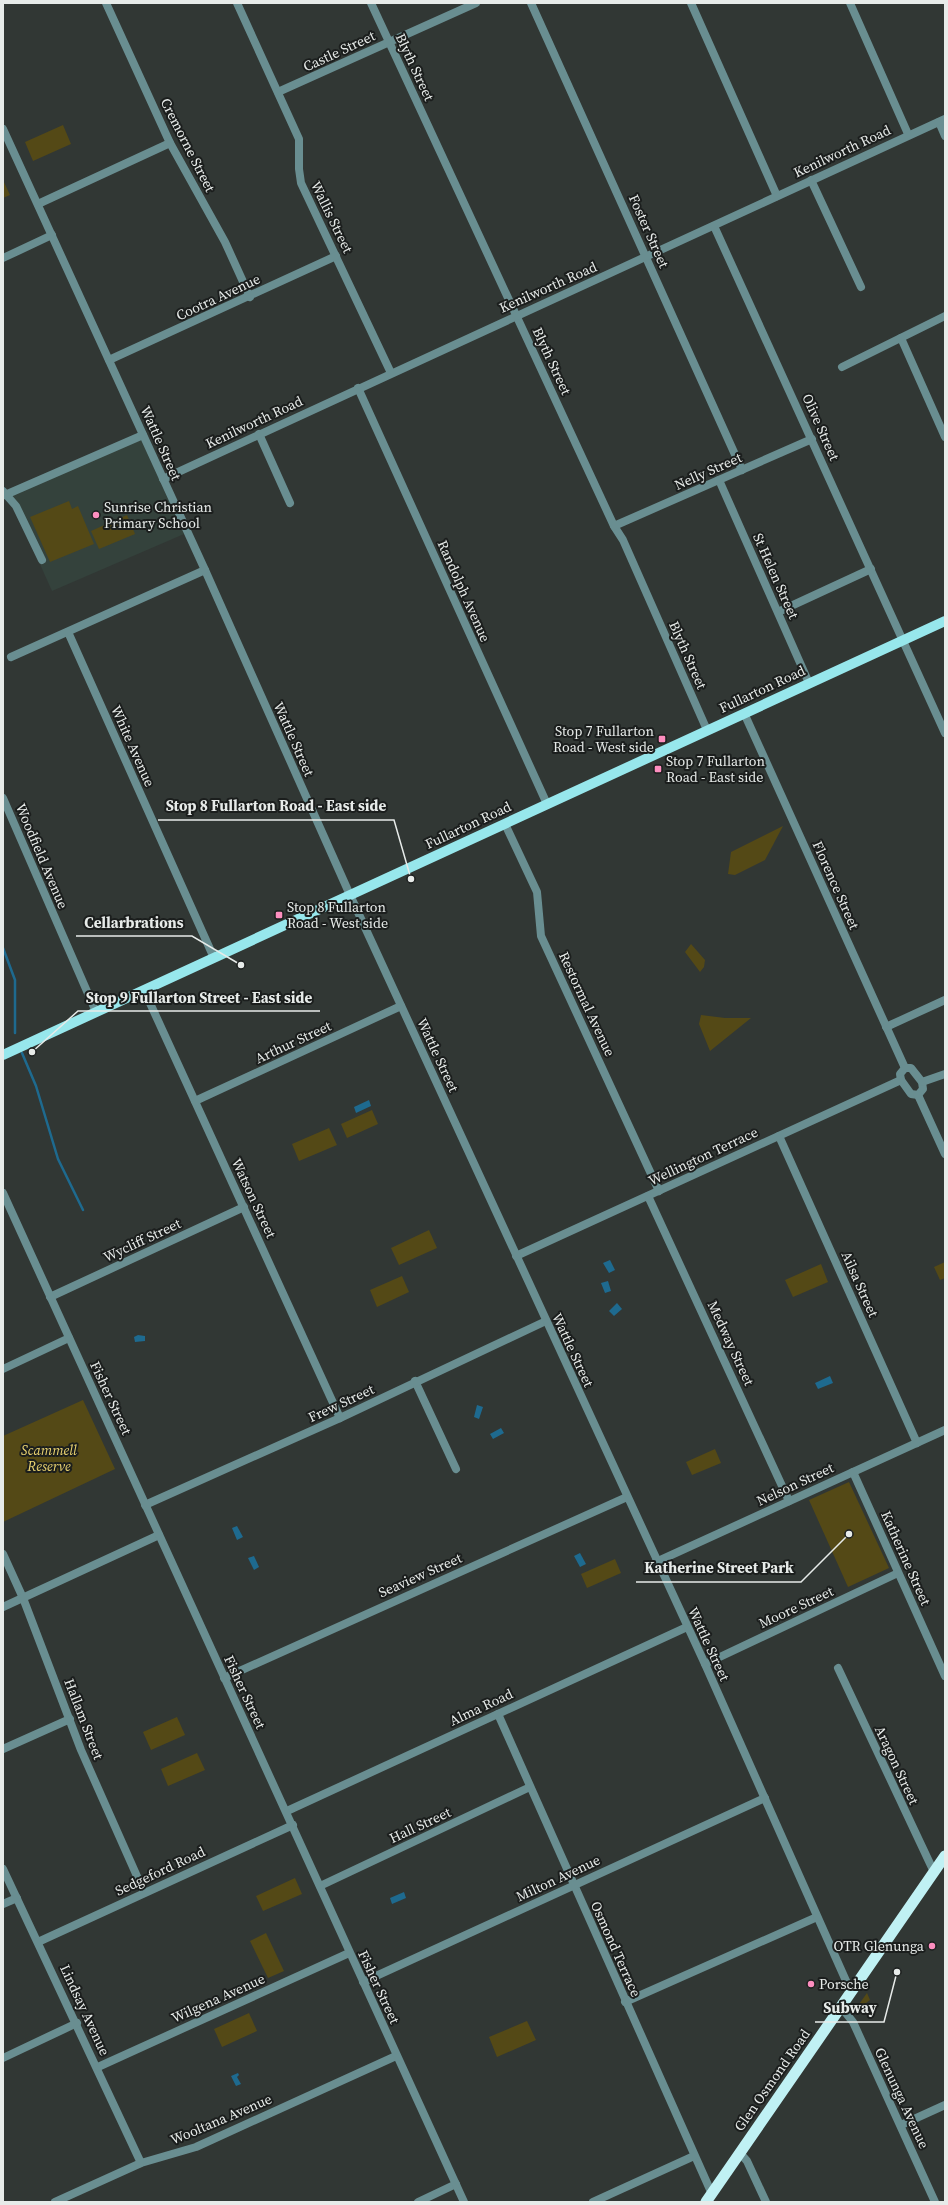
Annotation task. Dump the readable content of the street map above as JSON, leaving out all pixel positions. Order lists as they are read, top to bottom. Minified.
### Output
{"streets":{"highway":["Glen Osmond Road"],"main road":["Fullarton Road"],"street":["Castle Street","Blyth Street","Cremorne Street","Kenilworth Road","Wallis Street","Foster Street","Cootra Avenue","Olive Street","Wattle Street","Nelly Street","St Helen Street","Randolph Avenue","White Avenue","Woodfield Avenue","Florence Street","Restormal Avenue","Arthur Street","Wellington Terrace","Watson Street","Wycliff Street","Ailsa Street","Medway Street","Fisher Street","Frew Street","Nelson Street","Katherine Street","Seaview Street","Moore Street","Alma Road","Hallam Street","Aragon Street","Hall Street","Sedgeford Road","Milton Avenue","Osmond Terrace","Wilgena Avenue","Lindsay Avenue","Glenunga Avenue","Wooltana Avenue"]},"crossings":[["Castle Street","Blyth Street"],["Castle Street","Wallis Street"],["Blyth Street","Kenilworth Road"],["Blyth Street","Nelly Street"],["Blyth Street","Fullarton Road"],["Cremorne Street","Cootra Avenue"],["Kenilworth Road","Wallis Street"],["Kenilworth Road","Foster Street"],["Kenilworth Road","Olive Street"],["Kenilworth Road","Wattle Street"],["Kenilworth Road","Randolph Avenue"],["Wallis Street","Cootra Avenue"],["Foster Street","Nelly Street"],["Cootra Avenue","Wattle Street"],["Olive Street","Nelly Street"],["Olive Street","Fullarton Road"],["Wattle Street","Fullarton Road"],["Wattle Street","Arthur Street"],["Wattle Street","Wellington Terrace"],["Wattle Street","Frew Street"],["Wattle Street","Nelson Street"],["Wattle Street","Seaview Street"],["Wattle Street","Moore Street"],["Wattle Street","Alma Road"],["Wattle Street","Milton Avenue"],["Wattle Street","Glen Osmond Road"],["Nelly Street","St Helen Street"],["St Helen Street","Fullarton Road"],["Randolph Avenue","Fullarton Road"],["Fullarton Road","White Avenue"],["Fullarton Road","Woodfield Avenue"],["Fullarton Road","Florence Street"],["Fullarton Road","Restormal Avenue"],["Fullarton Road","Watson Street"],["Restormal Avenue","Wellington Terrace"],["Arthur Street","Watson Street"],["Wellington Terrace","Ailsa Street"],["Wellington Terrace","Medway Street"],["Watson Street","Wycliff Street"],["Watson Street","Frew Street"],["Wycliff Street","Fisher Street"],["Ailsa Street","Nelson Street"],["Medway Street","Nelson Street"],["Fisher Street","Frew Street"],["Fisher Street","Seaview Street"],["Fisher Street","Alma Road"],["Fisher Street","Hall Street"],["Fisher Street","Sedgeford Road"],["Fisher Street","Milton Avenue"],["Fisher Street","Wilgena Avenue"],["Fisher Street","Wooltana Avenue"],["Nelson Street","Katherine Street"],["Katherine Street","Moore Street"],["Alma Road","Osmond Terrace"],["Hallam Street","Sedgeford Road"],["Aragon Street","Glen Osmond Road"],["Hall Street","Osmond Terrace"],["Sedgeford Road","Lindsay Avenue"],["Milton Avenue","Osmond Terrace"],["Osmond Terrace","Glen Osmond Road"],["Wilgena Avenue","Lindsay Avenue"],["Lindsay Avenue","Wooltana Avenue"],["Glen Osmond Road","Glenunga Avenue"]],"parks":["Scammell Reserve"],"places":{"other":["Sunrise Christian Primary School","Stop 8 Fullarton Road - East side","Cellarbrations","Stop 9 Fullarton Street - East side","Katherine Street Park","OTR Glenunga","Subway","Porsche"],"transit":["Stop 7 Fullarton Road - West side","Stop 7 Fullarton Road - East side","Stop 8 Fullarton Road - West side"]}}
